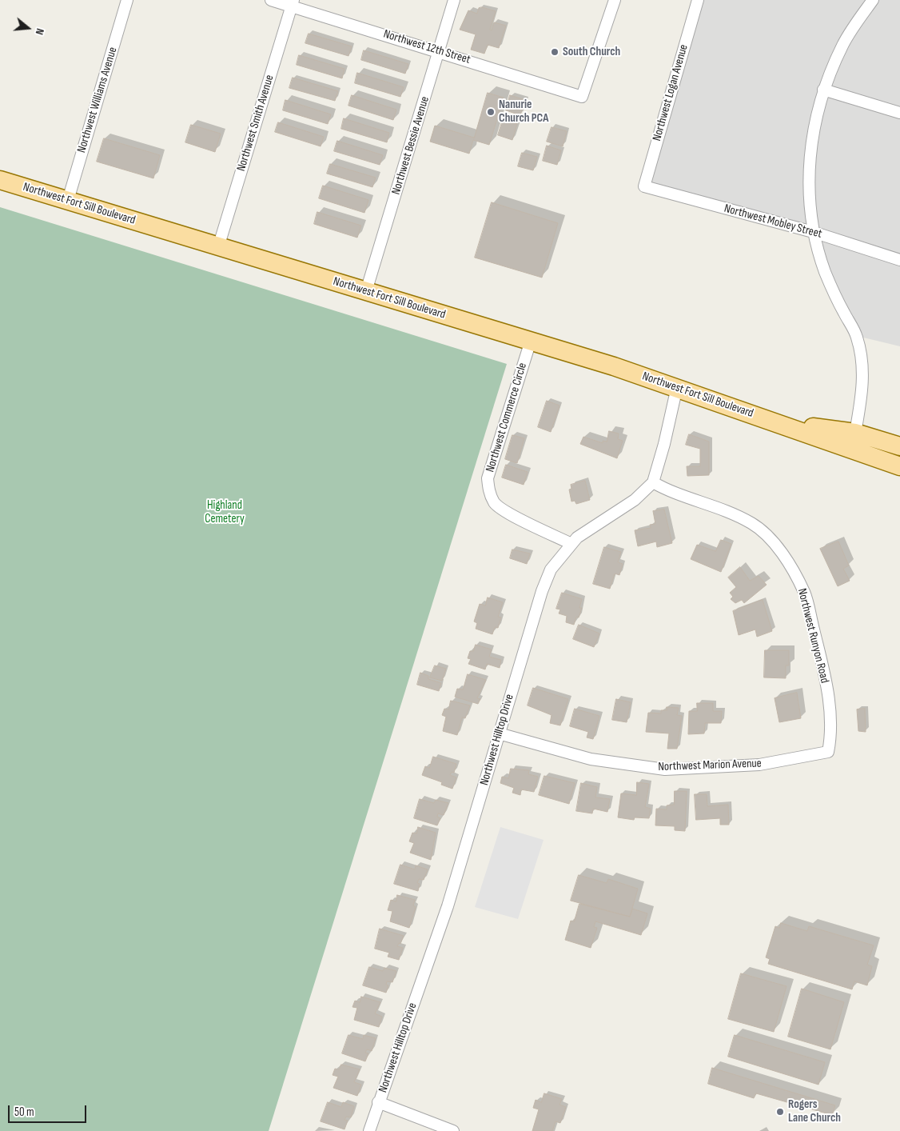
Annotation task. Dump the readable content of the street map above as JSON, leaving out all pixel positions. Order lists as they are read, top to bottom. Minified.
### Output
{"streets":{"main road":["Northwest Fort Sill Boulevard"],"street":["Northwest 12th Street","Northwest Logan Avenue","Northwest Williams Avenue","Northwest Smith Avenue","Northwest Bessie Avenue","Northwest Mobley Street","Northwest Commerce Circle","Northwest Runyon Road","Northwest Hilltop Drive","Northwest Marion Avenue"]},"crossings":[["Northwest 12th Street","Northwest Smith Avenue"],["Northwest 12th Street","Northwest Bessie Avenue"],["Northwest Logan Avenue","Northwest Mobley Street"],["Northwest Williams Avenue","Northwest Fort Sill Boulevard"],["Northwest Smith Avenue","Northwest Fort Sill Boulevard"],["Northwest Bessie Avenue","Northwest Fort Sill Boulevard"],["Northwest Fort Sill Boulevard","Northwest Commerce Circle"],["Northwest Commerce Circle","Northwest Hilltop Drive"],["Northwest Runyon Road","Northwest Hilltop Drive"],["Northwest Runyon Road","Northwest Marion Avenue"],["Northwest Hilltop Drive","Northwest Marion Avenue"]],"parks":["Highland Cemetery"],"places":["South Church","Nanurie Church PCA","Rogers Lane Church"],"scale_bar":"50 m","north":"right"}
